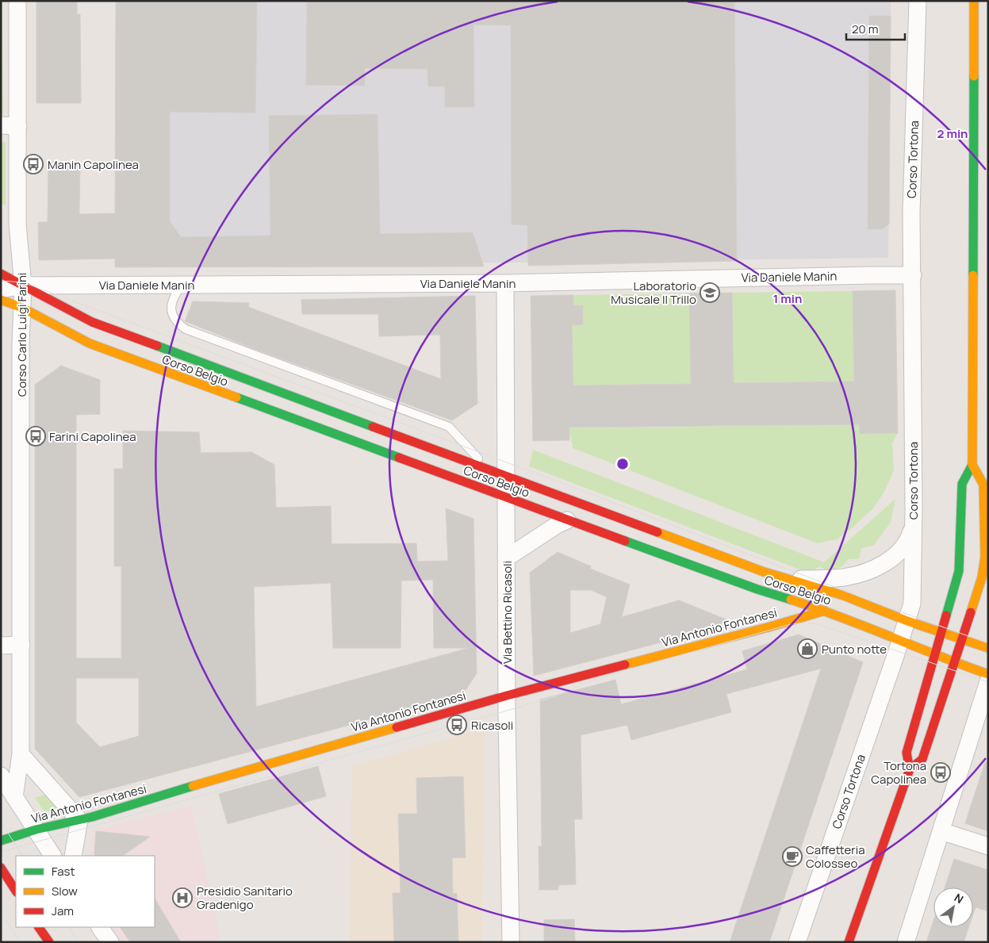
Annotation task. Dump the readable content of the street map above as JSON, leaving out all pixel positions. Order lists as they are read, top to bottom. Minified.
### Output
{"streets":{"main road":["Corso Belgio","Via Antonio Fontanesi"],"street":["Corso Tortona","Via Daniele Manin","Corso Carlo Luigi Farini","Via Bettino Ricasoli"]},"crossings":[["Corso Tortona","Via Daniele Manin"],["Corso Tortona","Corso Belgio"],["Via Daniele Manin","Corso Carlo Luigi Farini"],["Via Daniele Manin","Corso Belgio"],["Via Daniele Manin","Via Bettino Ricasoli"],["Corso Carlo Luigi Farini","Corso Belgio"],["Corso Belgio","Via Bettino Ricasoli"],["Corso Belgio","Via Antonio Fontanesi"],["Via Bettino Ricasoli","Via Antonio Fontanesi"]],"places":{"bus stop":["Manin Capolinea","Farini Capolinea","Ricasoli","Tortona Capolinea"],"school or university":["Laboratorio Musicale Il Trillo"],"shop":["Punto notte"],"cafe":["Caffetteria Colosseo"],"hospital":["Presidio Sanitario Gradenigo"]},"legend":["Fast","Slow","Jam"],"scale_bar":"20 m","north":"top right","rings":["2 min","1 min"]}
